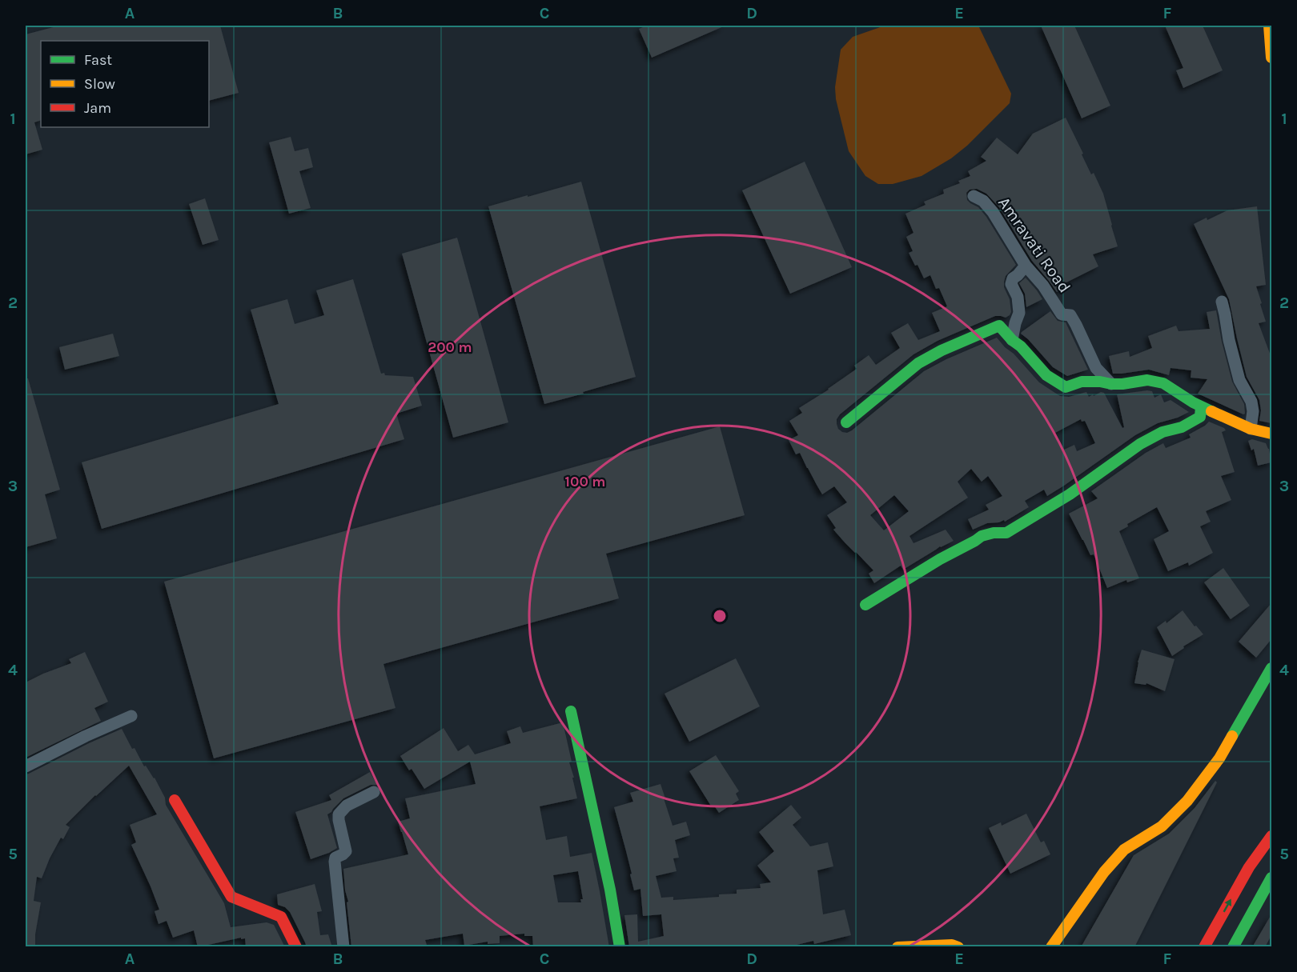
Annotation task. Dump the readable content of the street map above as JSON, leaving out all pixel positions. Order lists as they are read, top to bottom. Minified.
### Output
{"streets":{"street":["Amravati Road"]},"legend":["Fast","Slow","Jam"],"grid":{"columns":["A","B","C","D","E","F"],"rows":["1","2","3","4","5"]},"rings":["200 m","100 m"]}
